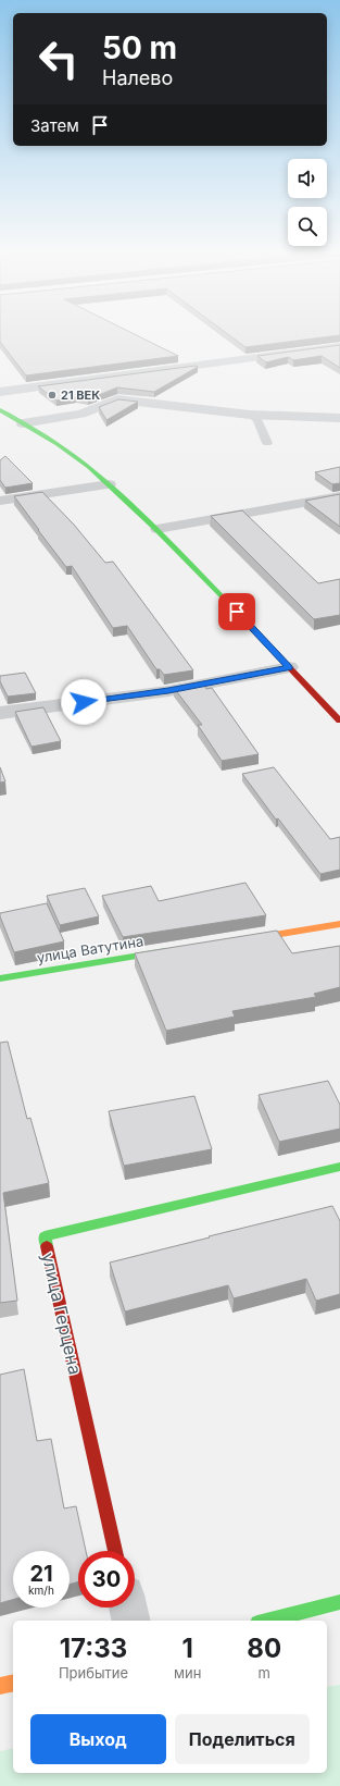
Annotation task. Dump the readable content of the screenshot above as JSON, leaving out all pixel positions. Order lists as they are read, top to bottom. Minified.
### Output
{"streets":{"main road":["улица Ватутина","улица Герцена"]},"places":["21 ВЕК"],"page":{"turn":["50 m","Налево"],"then":"Затем","speed":"21 km/h","limit":"30","eta":["17:33","Прибытие","1","мин","80","m"],"buttons":["Выход","Поделиться"]}}
